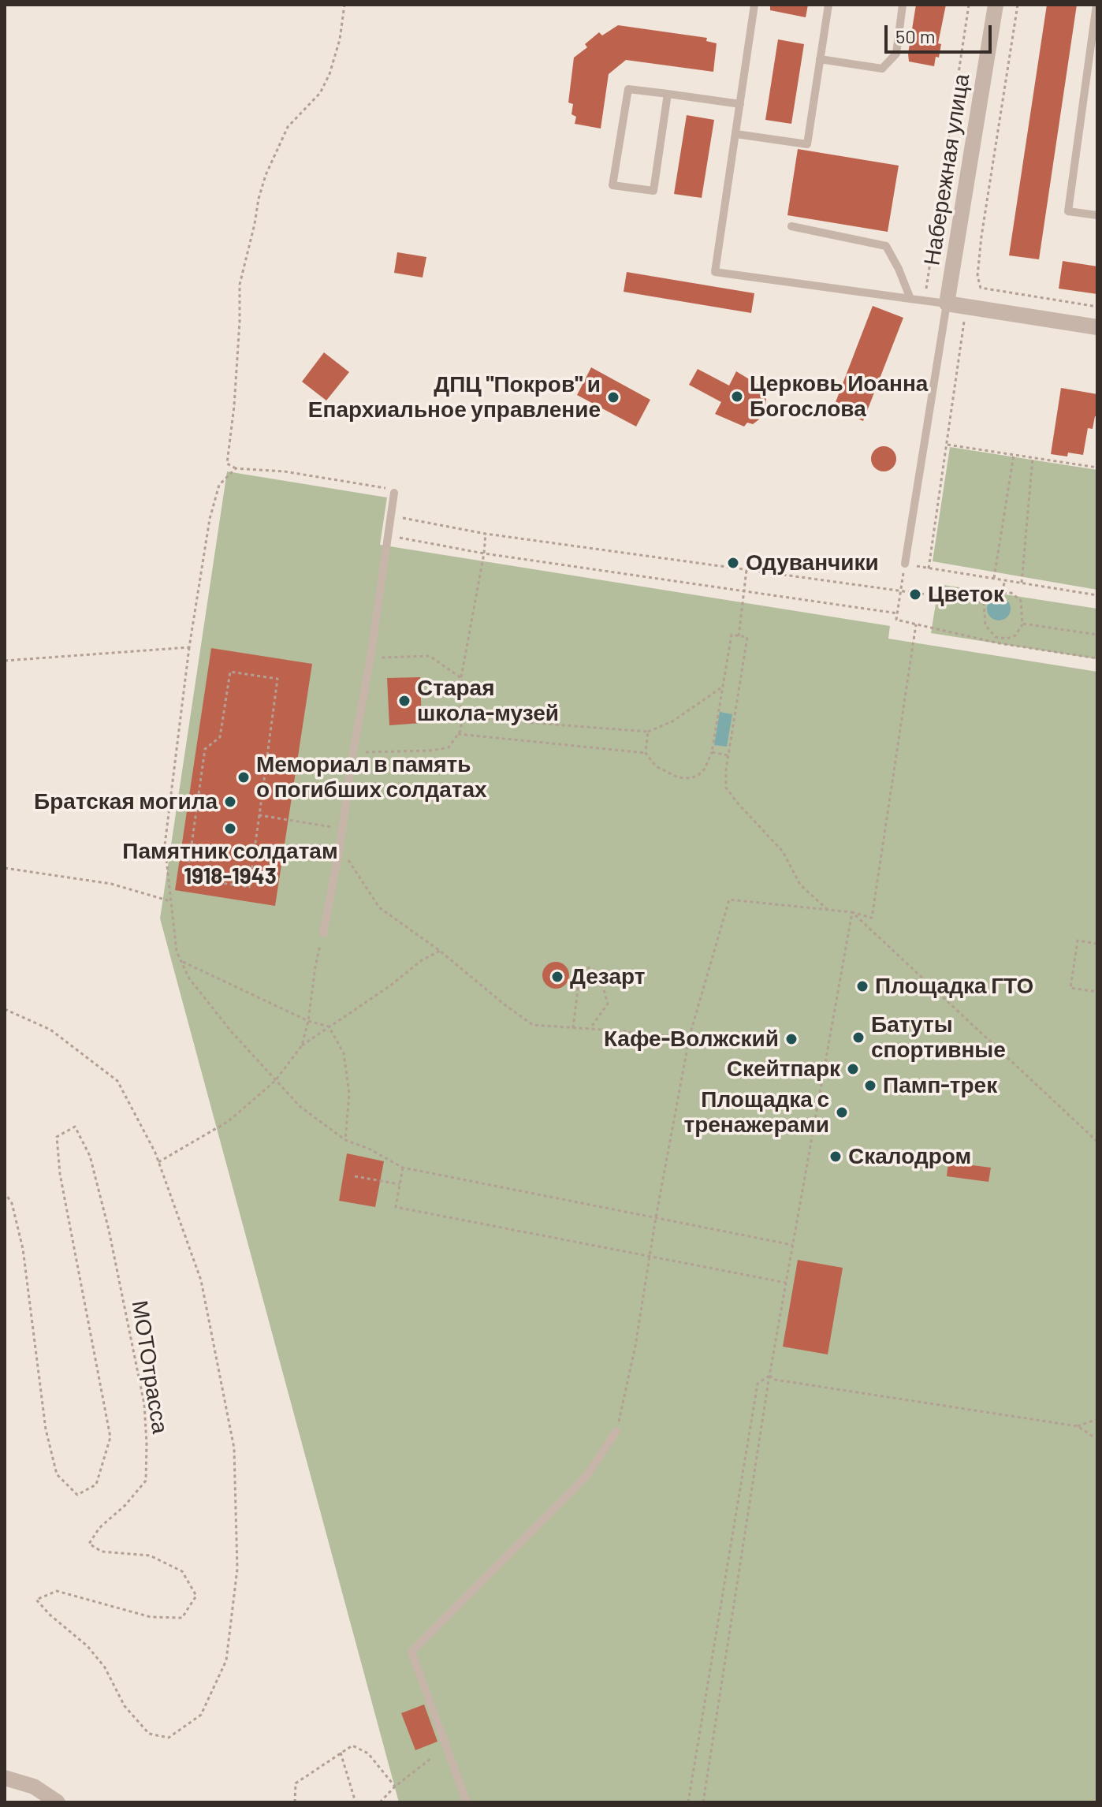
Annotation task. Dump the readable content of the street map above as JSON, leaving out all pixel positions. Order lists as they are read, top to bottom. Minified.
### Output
{"streets":{"street":["Набережная улица"],"path":["МОТОтрасса"]},"places":["Церковь Иоанна Богослова","ДПЦ \"Покров\" и Епархиальное управление","Одуванчики","Цветок","Старая школа-музей","Мемориал в память о погибших солдатах","Братская могила","Памятник солдатам 1918-1943","Дезарт","Площадка ГТО","Батуты спортивные","Кафе-Волжский","Скейтпарк","Памп-трек","Площадка с тренажерами","Скалодром"],"scale_bar":"50 m"}
